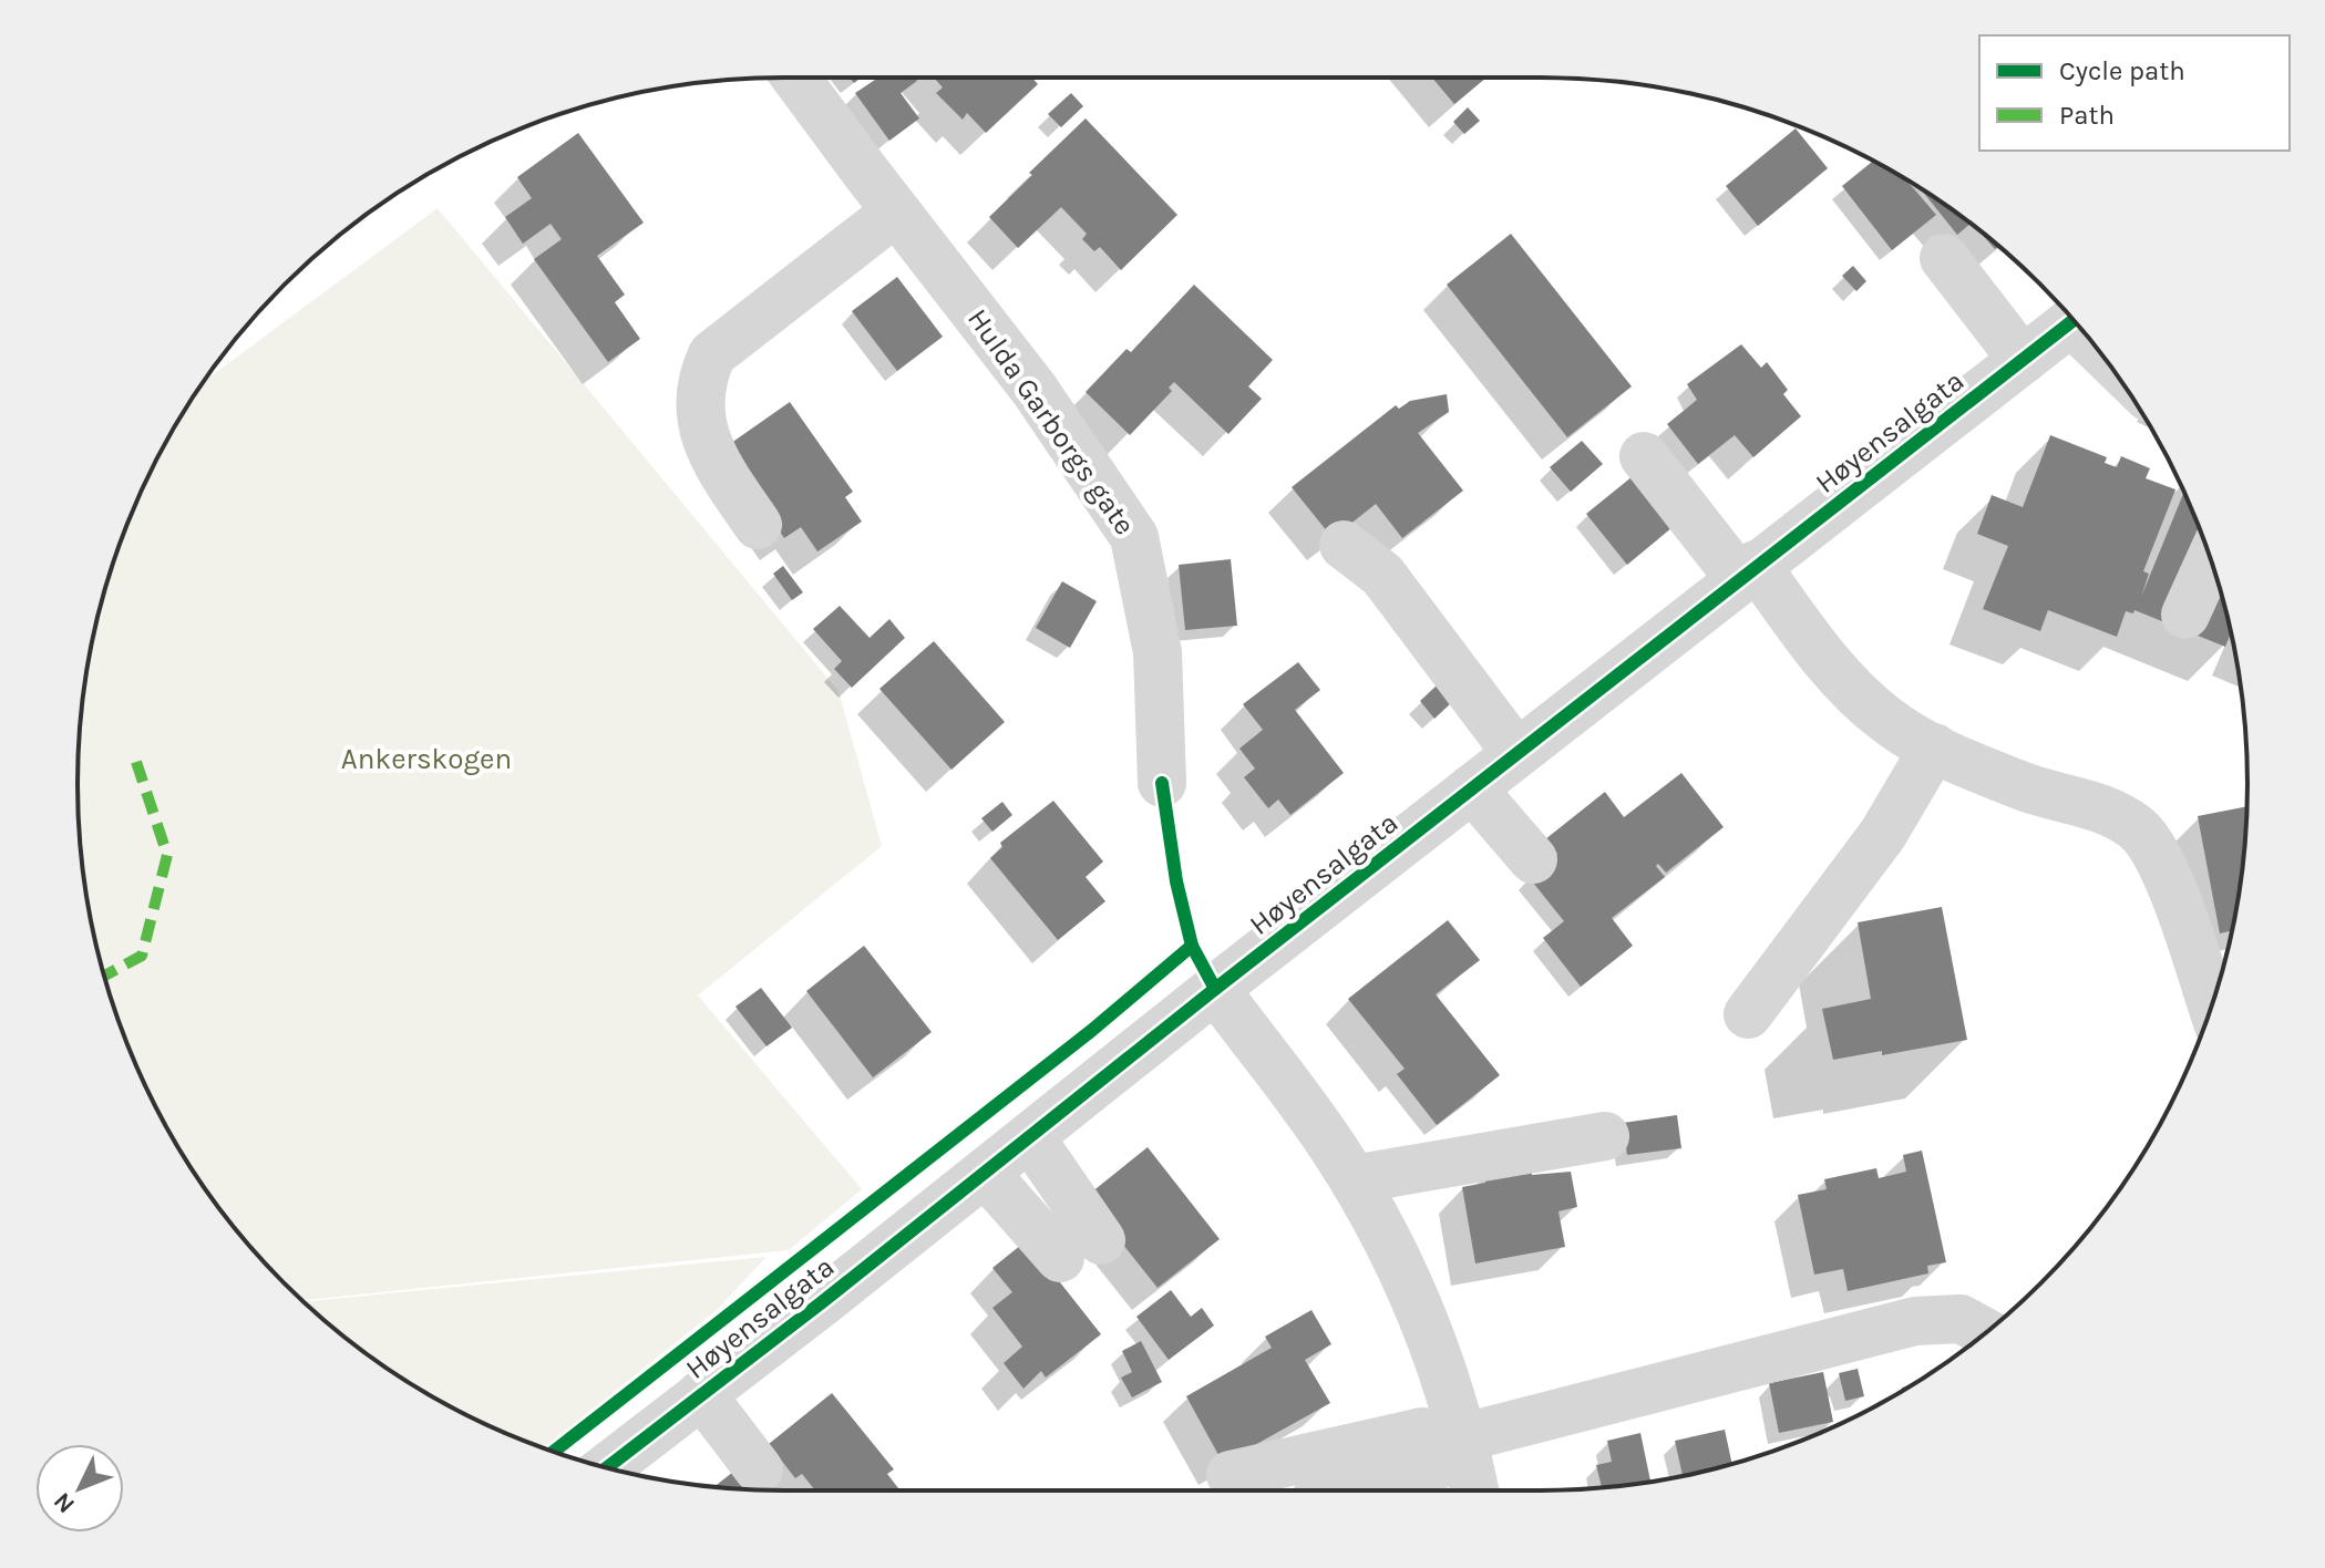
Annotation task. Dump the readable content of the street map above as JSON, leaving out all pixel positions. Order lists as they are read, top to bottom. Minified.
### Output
{"streets":{"street":["Hulda Garborgs gate","Høyensalgata"]},"parks":["Ankerskogen"],"legend":["Cycle path","Path"],"north":"bottom left"}
